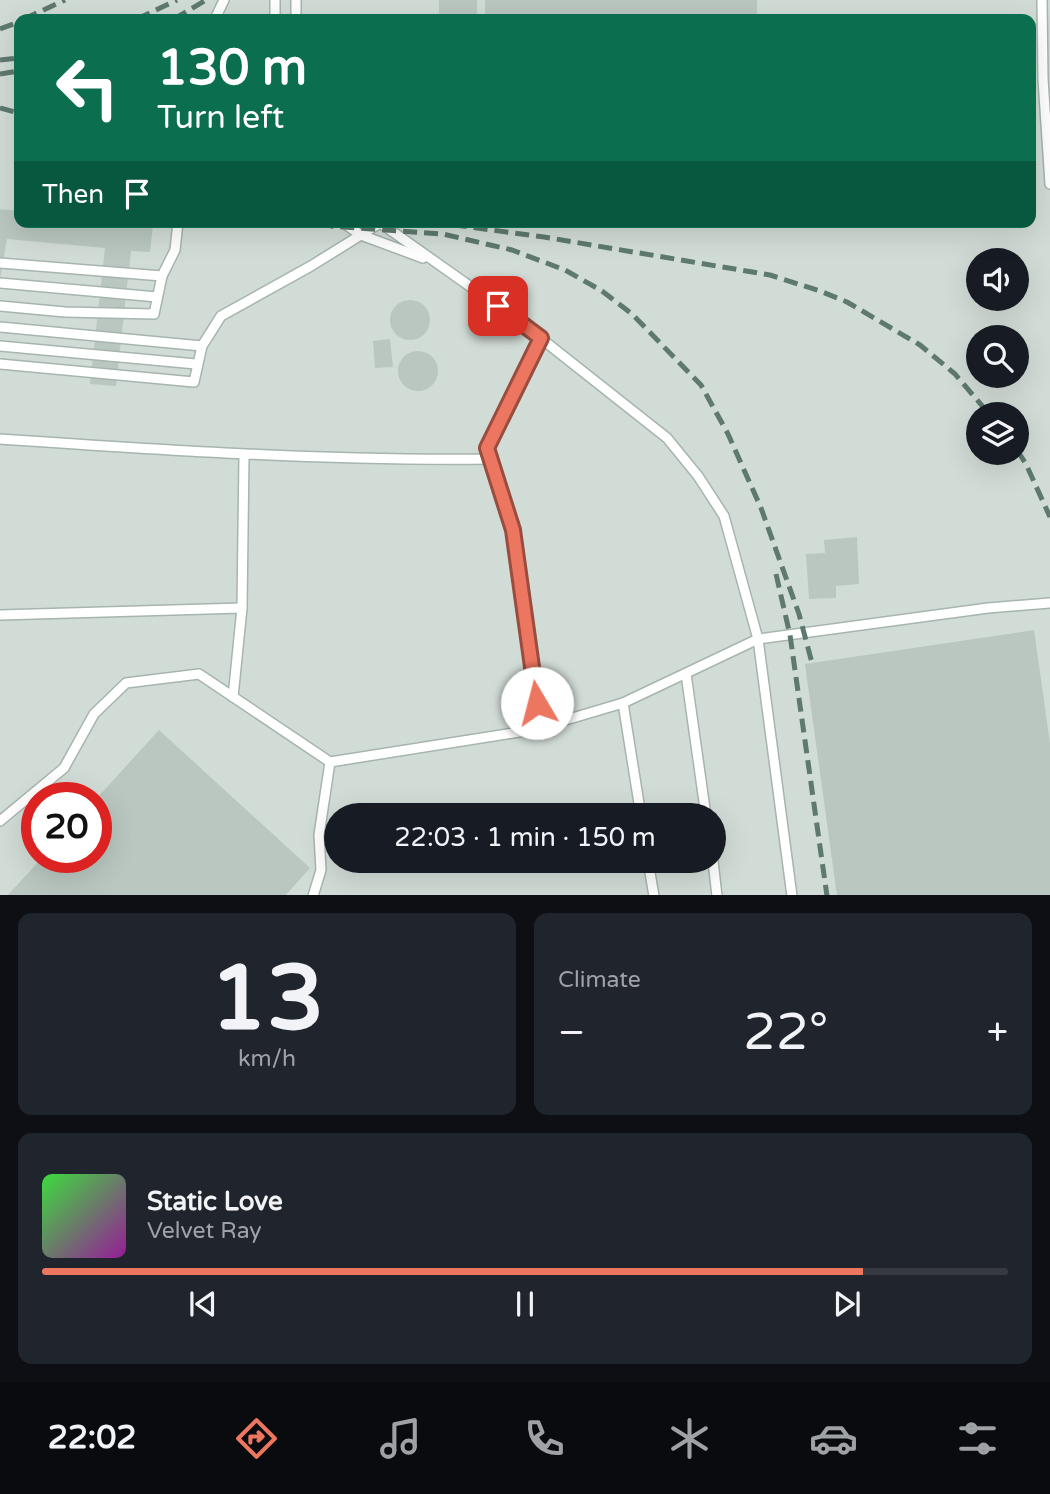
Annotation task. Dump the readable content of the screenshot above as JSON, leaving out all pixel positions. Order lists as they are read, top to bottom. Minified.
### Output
{"page":{"turn":["130 m","Turn left"],"then":"Then","limit":"20","trip":"22:03 · 1 min · 150 m","tile":[["13","km/h"],"Climate"],"heat":["−","22°","+"],"song":["Static Love","Velvet Ray"],"tabs":"22:02"}}
